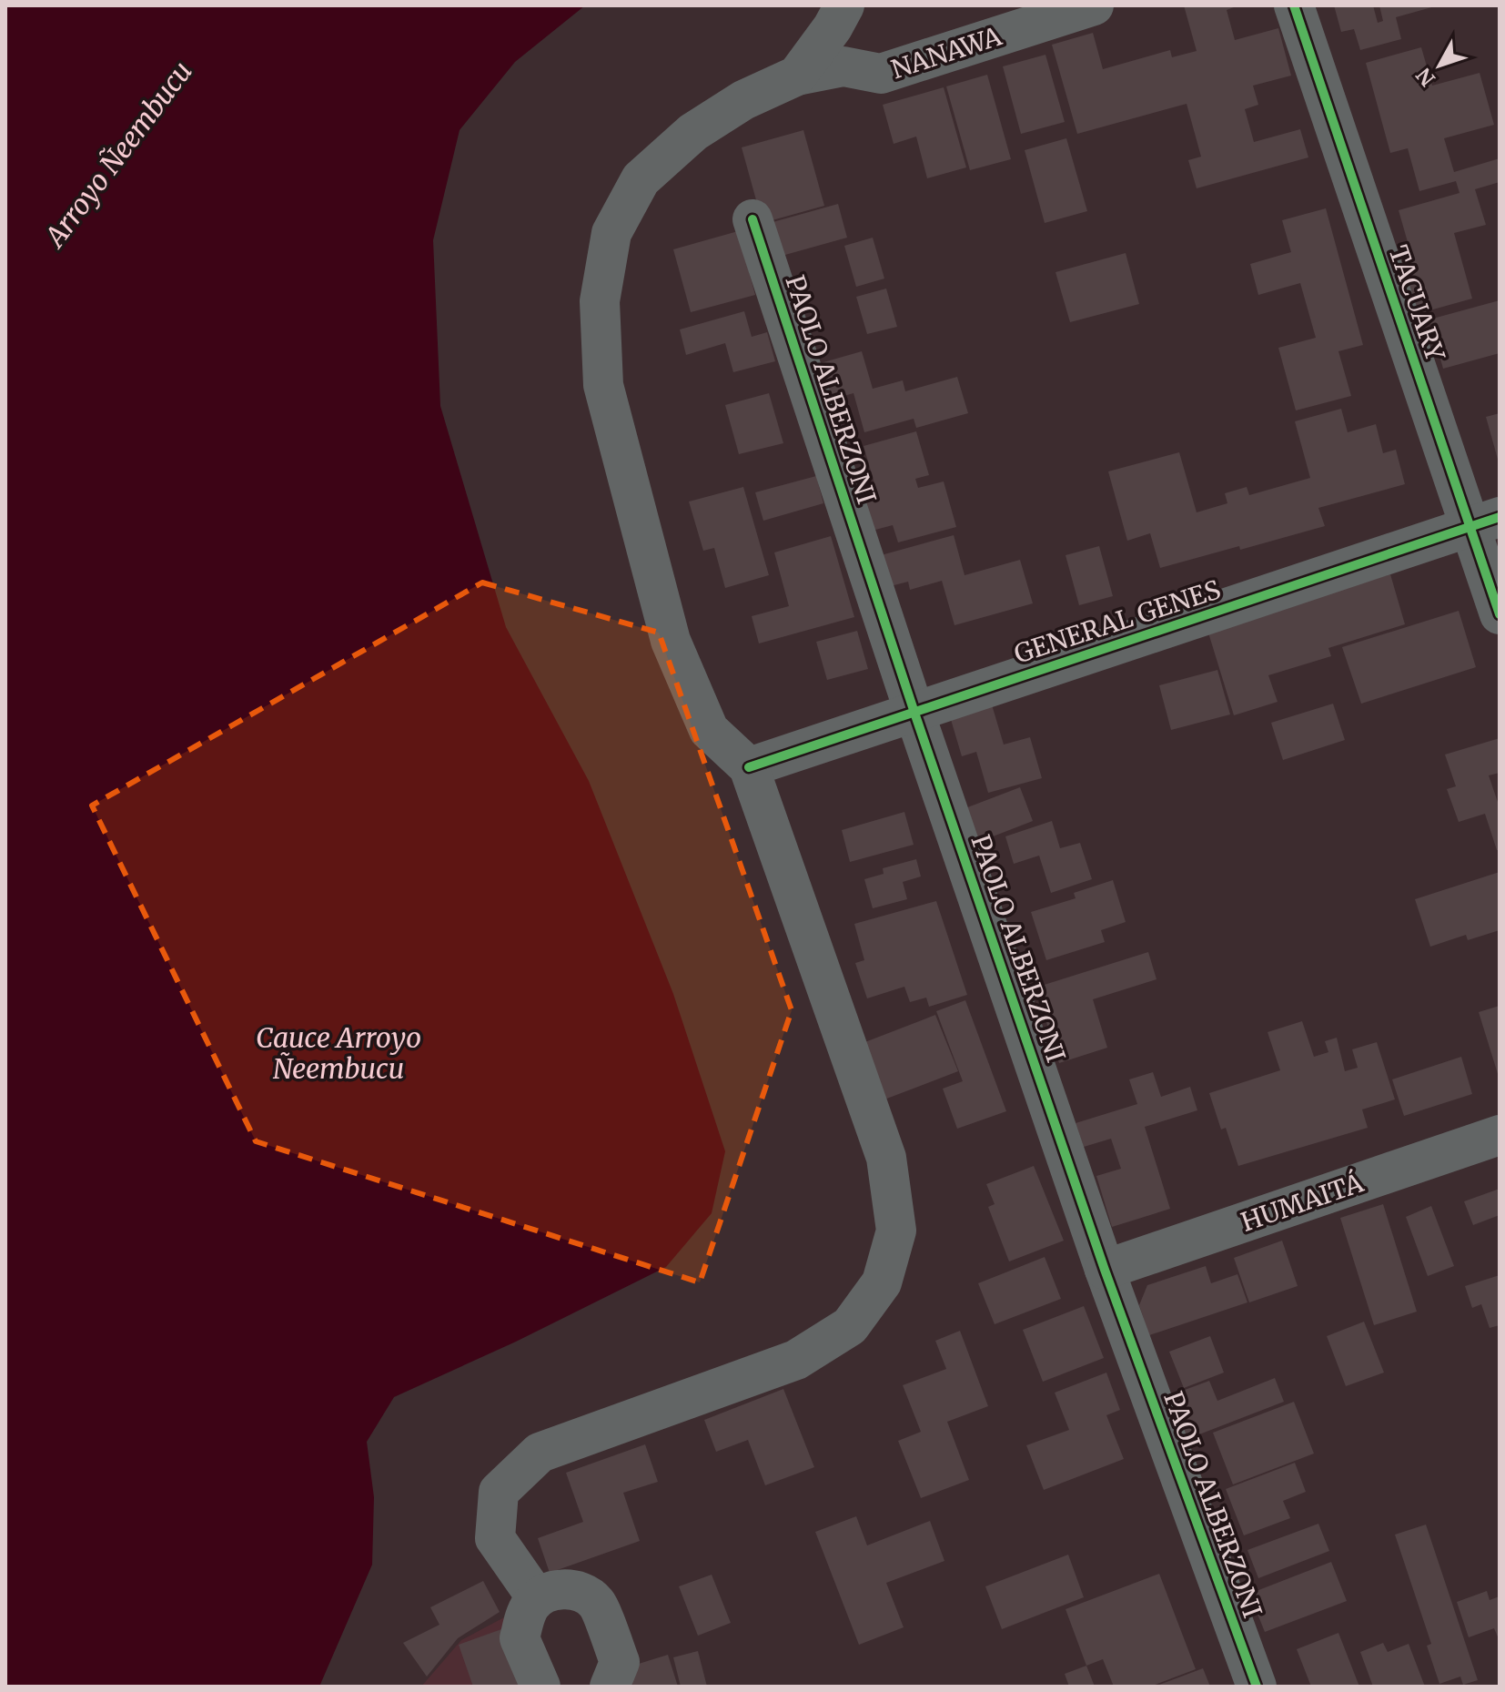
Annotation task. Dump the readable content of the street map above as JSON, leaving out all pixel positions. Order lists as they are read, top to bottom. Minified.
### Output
{"streets":{"street":["NANAWA","TACUARY","PAOLO ALBERZONI","GENERAL GENES","HUMAITÁ"]},"crossings":[["NANAWA","GENERAL GENES"],["TACUARY","GENERAL GENES"],["PAOLO ALBERZONI","GENERAL GENES"],["PAOLO ALBERZONI","HUMAITÁ"]],"water":["Arroyo Ñeembucu","Cauce Arroyo Ñeembucu"],"north":"bottom left"}
